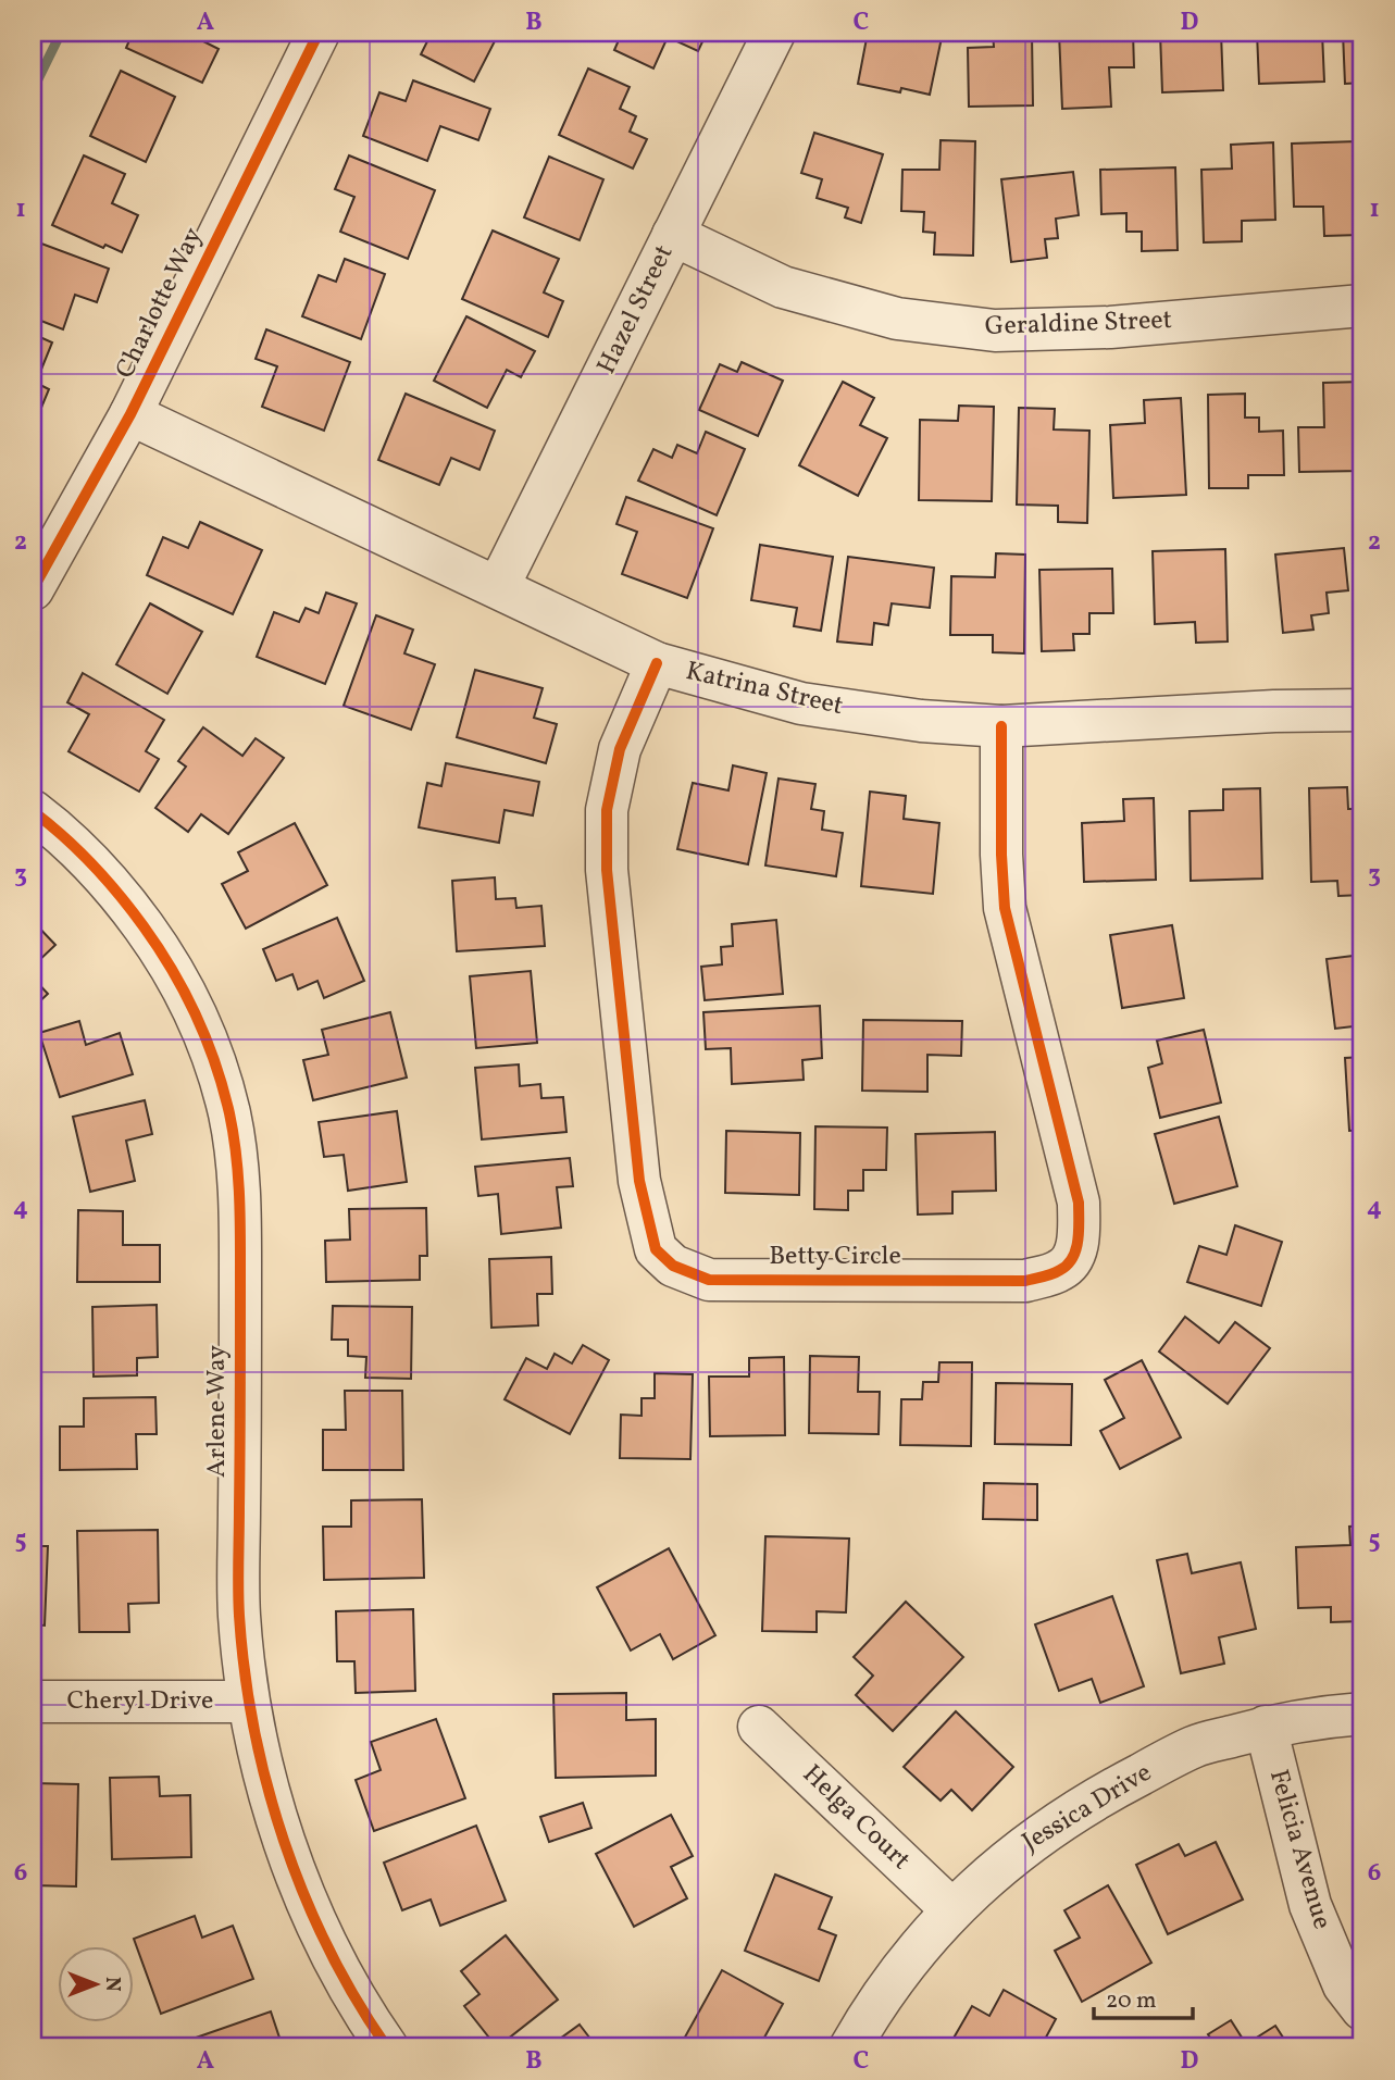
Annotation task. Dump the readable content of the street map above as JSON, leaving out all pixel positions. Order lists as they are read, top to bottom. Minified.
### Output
{"streets":{"street":["Charlotte Way","Hazel Street","Geraldine Street","Katrina Street","Betty Circle","Arlene Way","Cheryl Drive","Jessica Drive","Helga Court","Felicia Avenue"]},"crossings":[["Charlotte Way","Katrina Street"],["Hazel Street","Geraldine Street"],["Hazel Street","Katrina Street"],["Katrina Street","Betty Circle"],["Arlene Way","Cheryl Drive"],["Jessica Drive","Helga Court"],["Jessica Drive","Felicia Avenue"]],"scale_bar":"20 m","north":"right","grid":{"columns":["A","B","C","D"],"rows":["1","2","3","4","5","6"]}}
